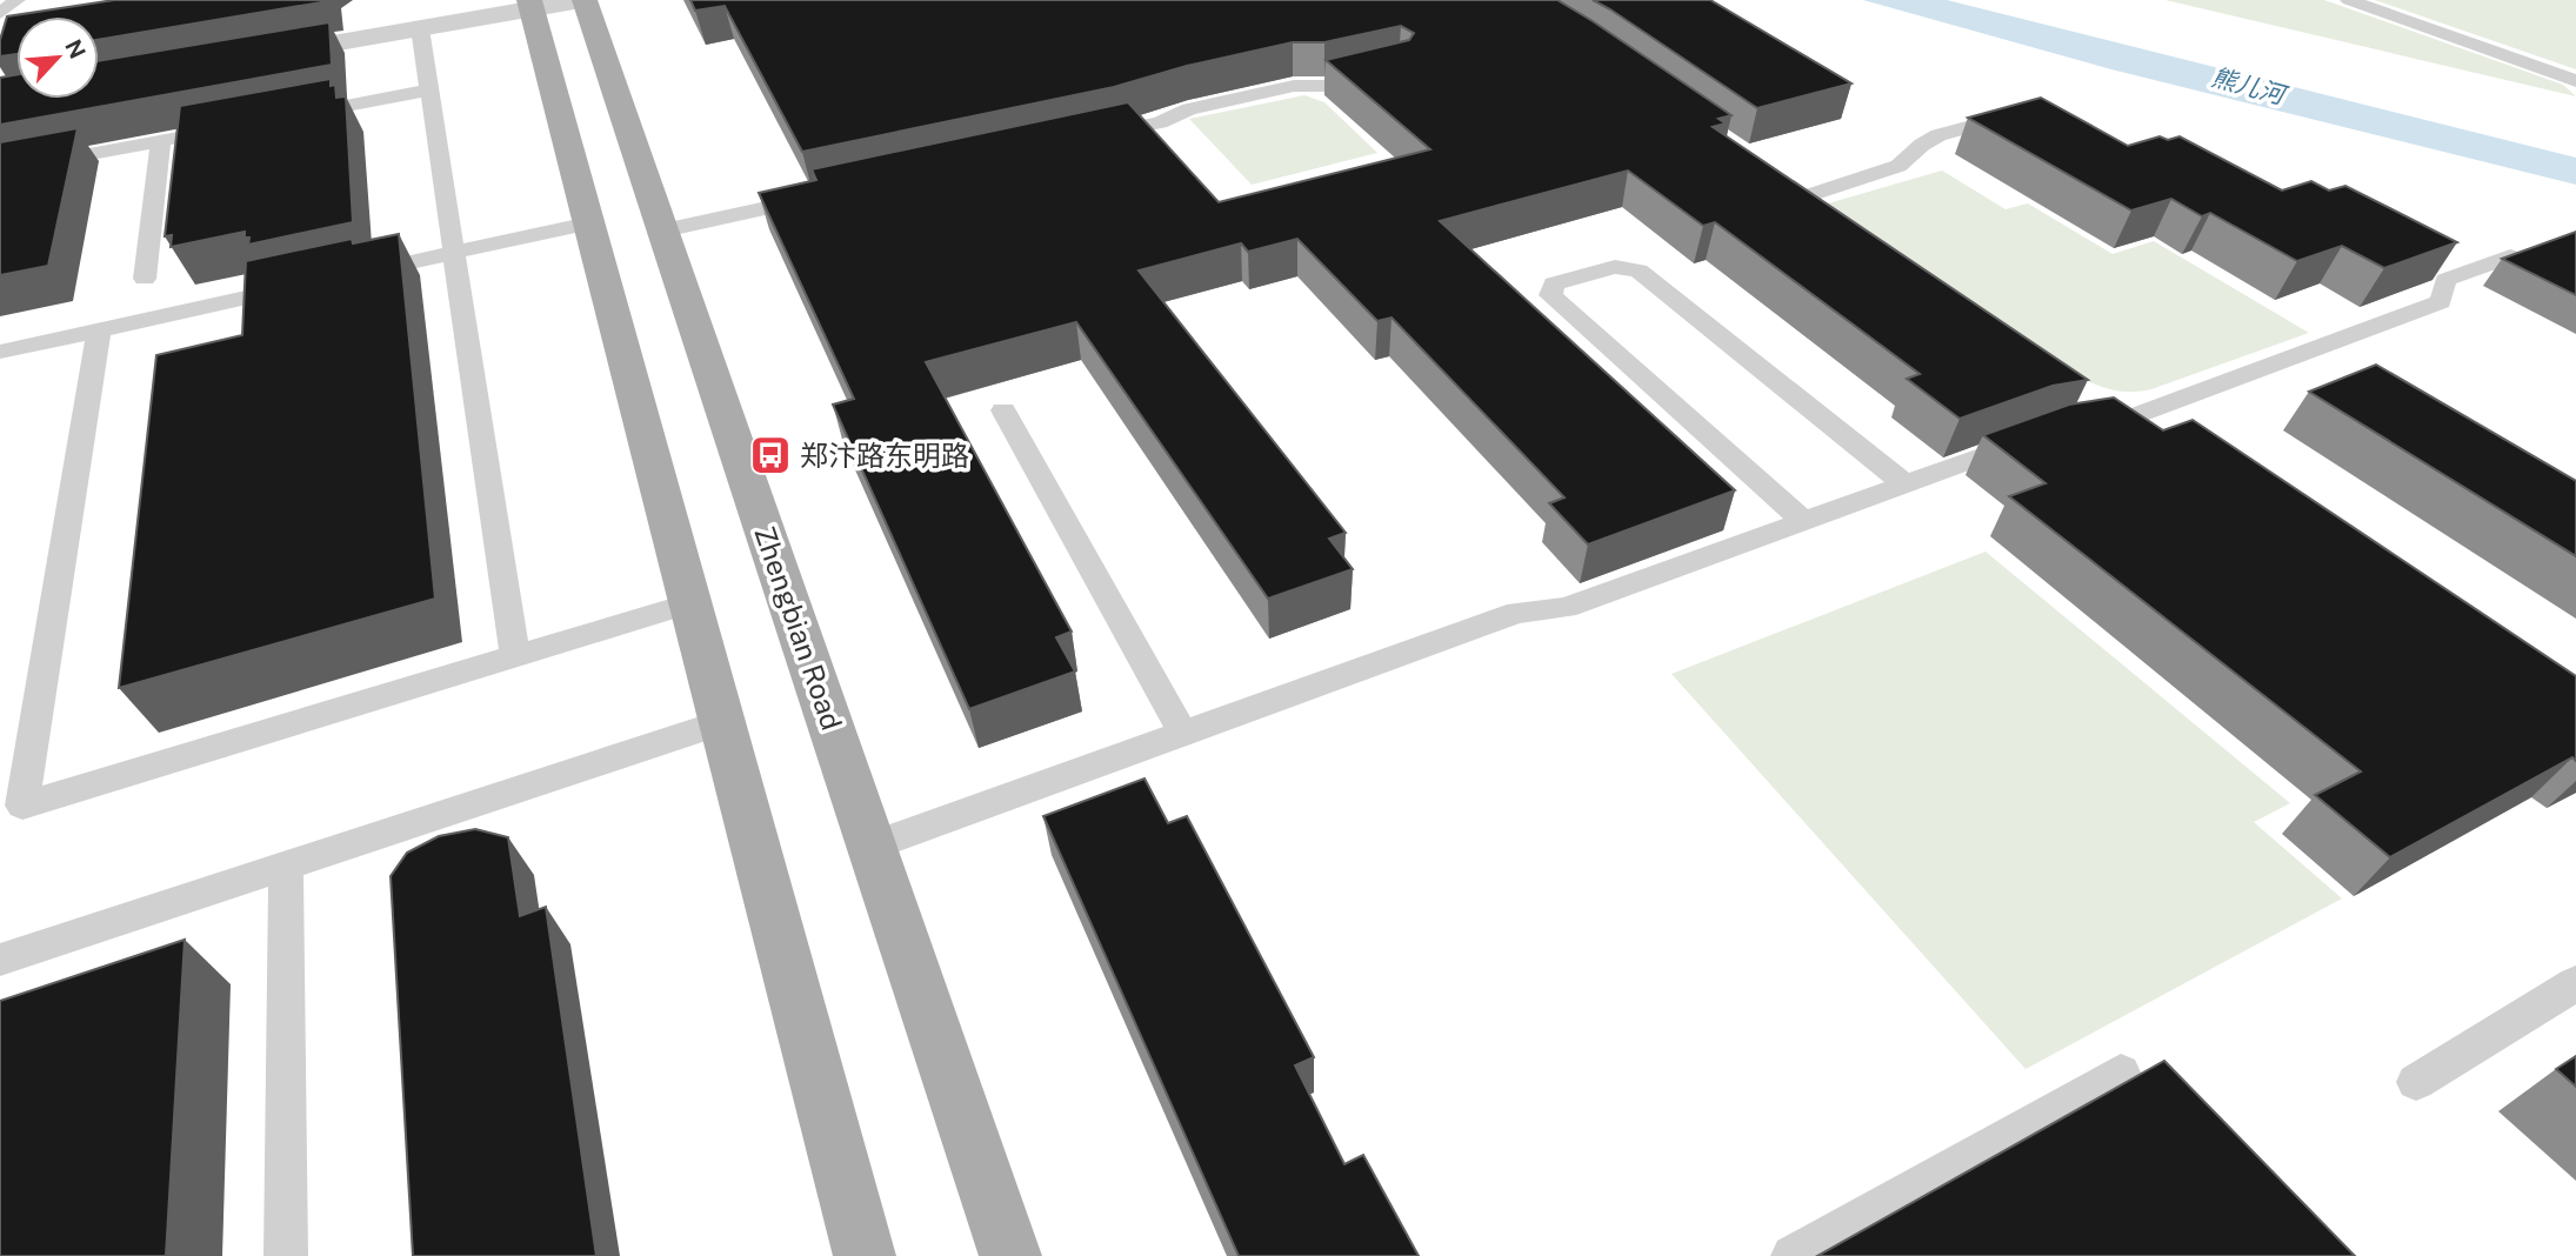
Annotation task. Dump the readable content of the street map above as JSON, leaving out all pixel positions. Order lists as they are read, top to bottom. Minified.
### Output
{"streets":{"main road":["Zhengbian Road"]},"water":["熊儿河"],"places":{"bus stop":["郑汴路东明路"]},"north":"top right"}
